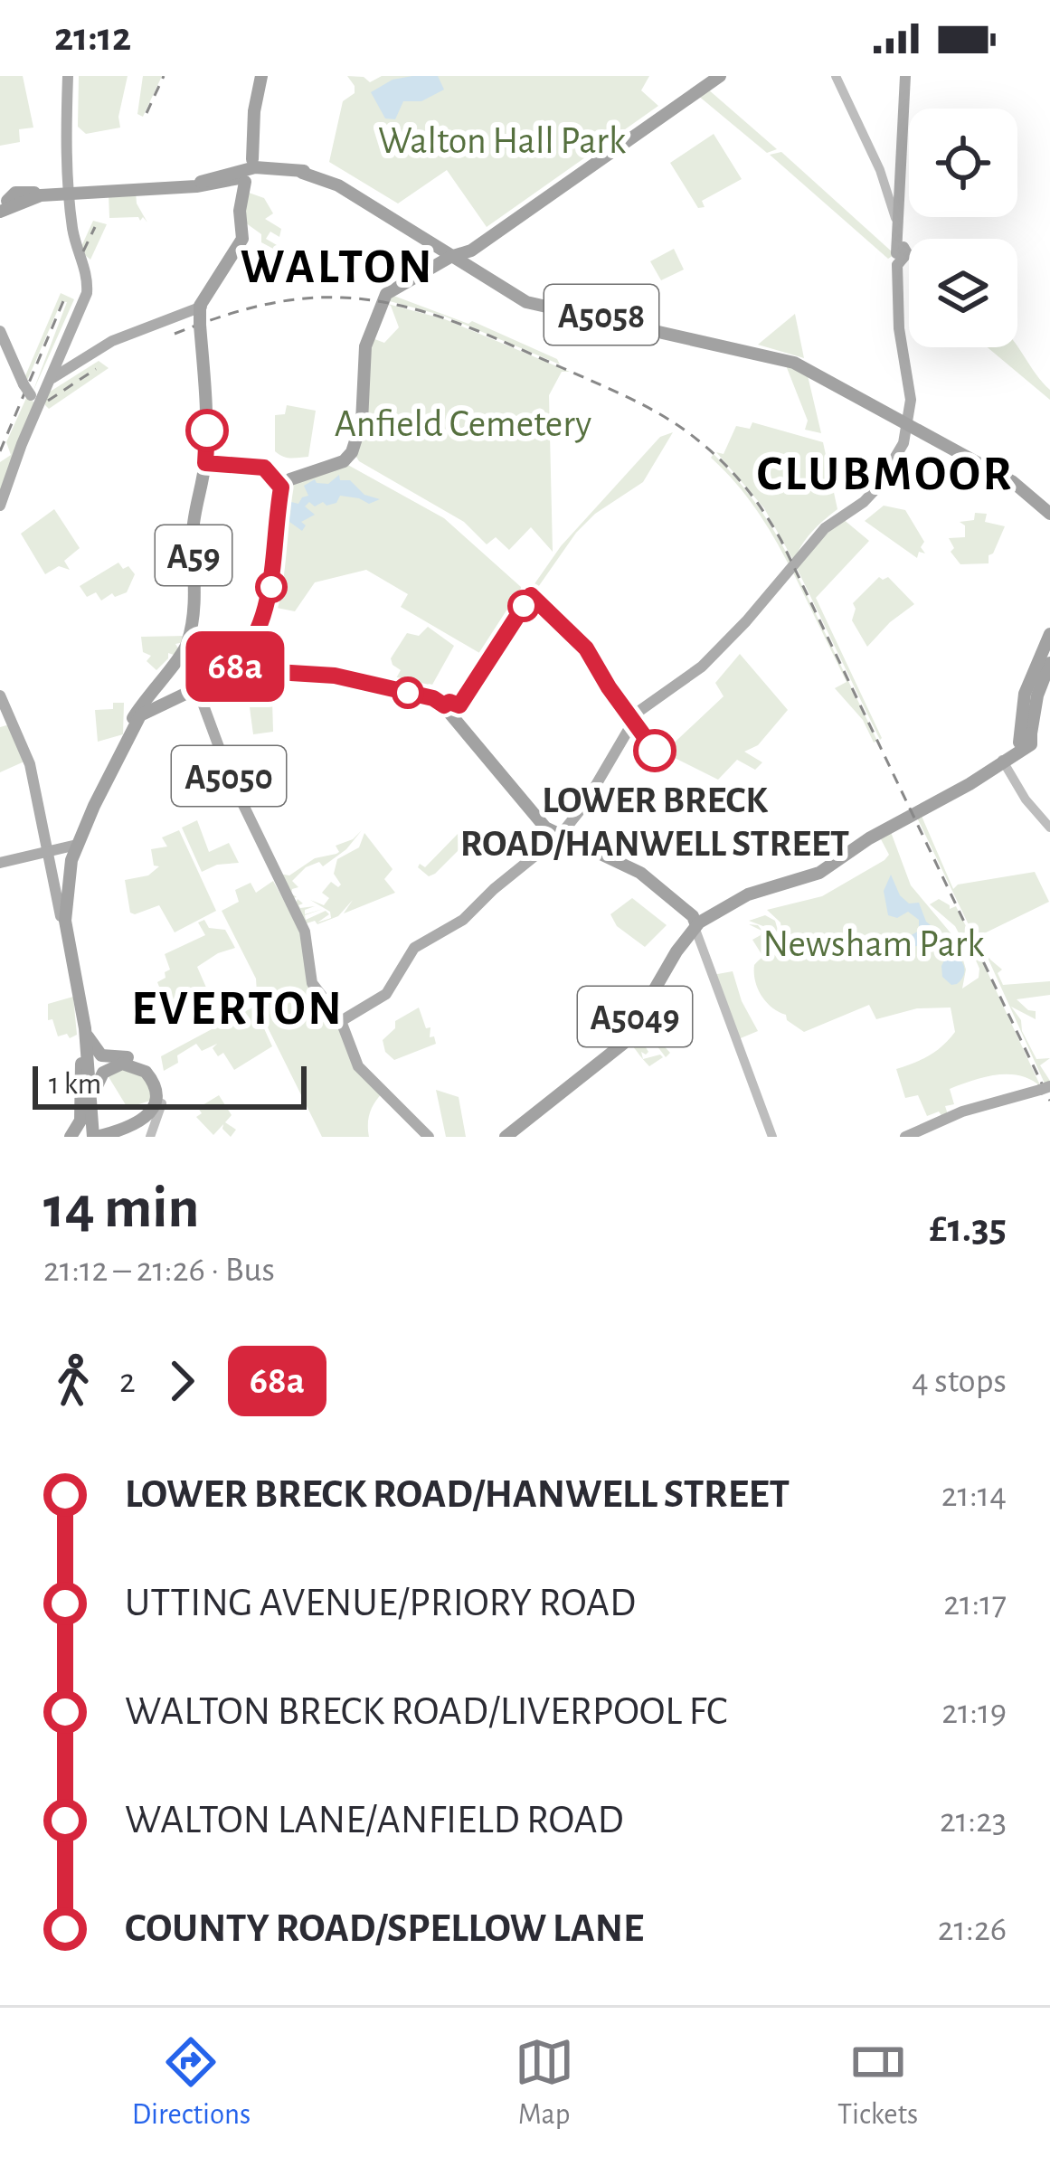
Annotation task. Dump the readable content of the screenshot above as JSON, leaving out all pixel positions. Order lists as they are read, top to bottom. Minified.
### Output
{"streets":{"highway":["A5058","A59","A5050","A5049"]},"crossings":[["A59","A5050"]],"districts":["WALTON","CLUBMOOR","EVERTON"],"parks":["Walton Hall Park","Anfield Cemetery","Newsham Park"],"places":["LOWER BRECK ROAD/HANWELL STREET"],"lines":["bus line 68a"],"scale_bar":"1 km","page":{"status":"21:12","on_map":"68a","scale":"1 km","heading":["14 min","21:12 – 21:26 · Bus","£1.35"],"legs":["2","68a","4 stops"],"list":[{"name":"LOWER BRECK ROAD/HANWELL STREET","value":"21:14"},{"name":"UTTING AVENUE/PRIORY ROAD","value":"21:17"},{"name":"WALTON BRECK ROAD/LIVERPOOL FC","value":"21:19"},{"name":"WALTON LANE/ANFIELD ROAD","value":"21:23"},{"name":"COUNTY ROAD/SPELLOW LANE","value":"21:26"}],"tabs":["Directions","Map","Tickets"]}}
